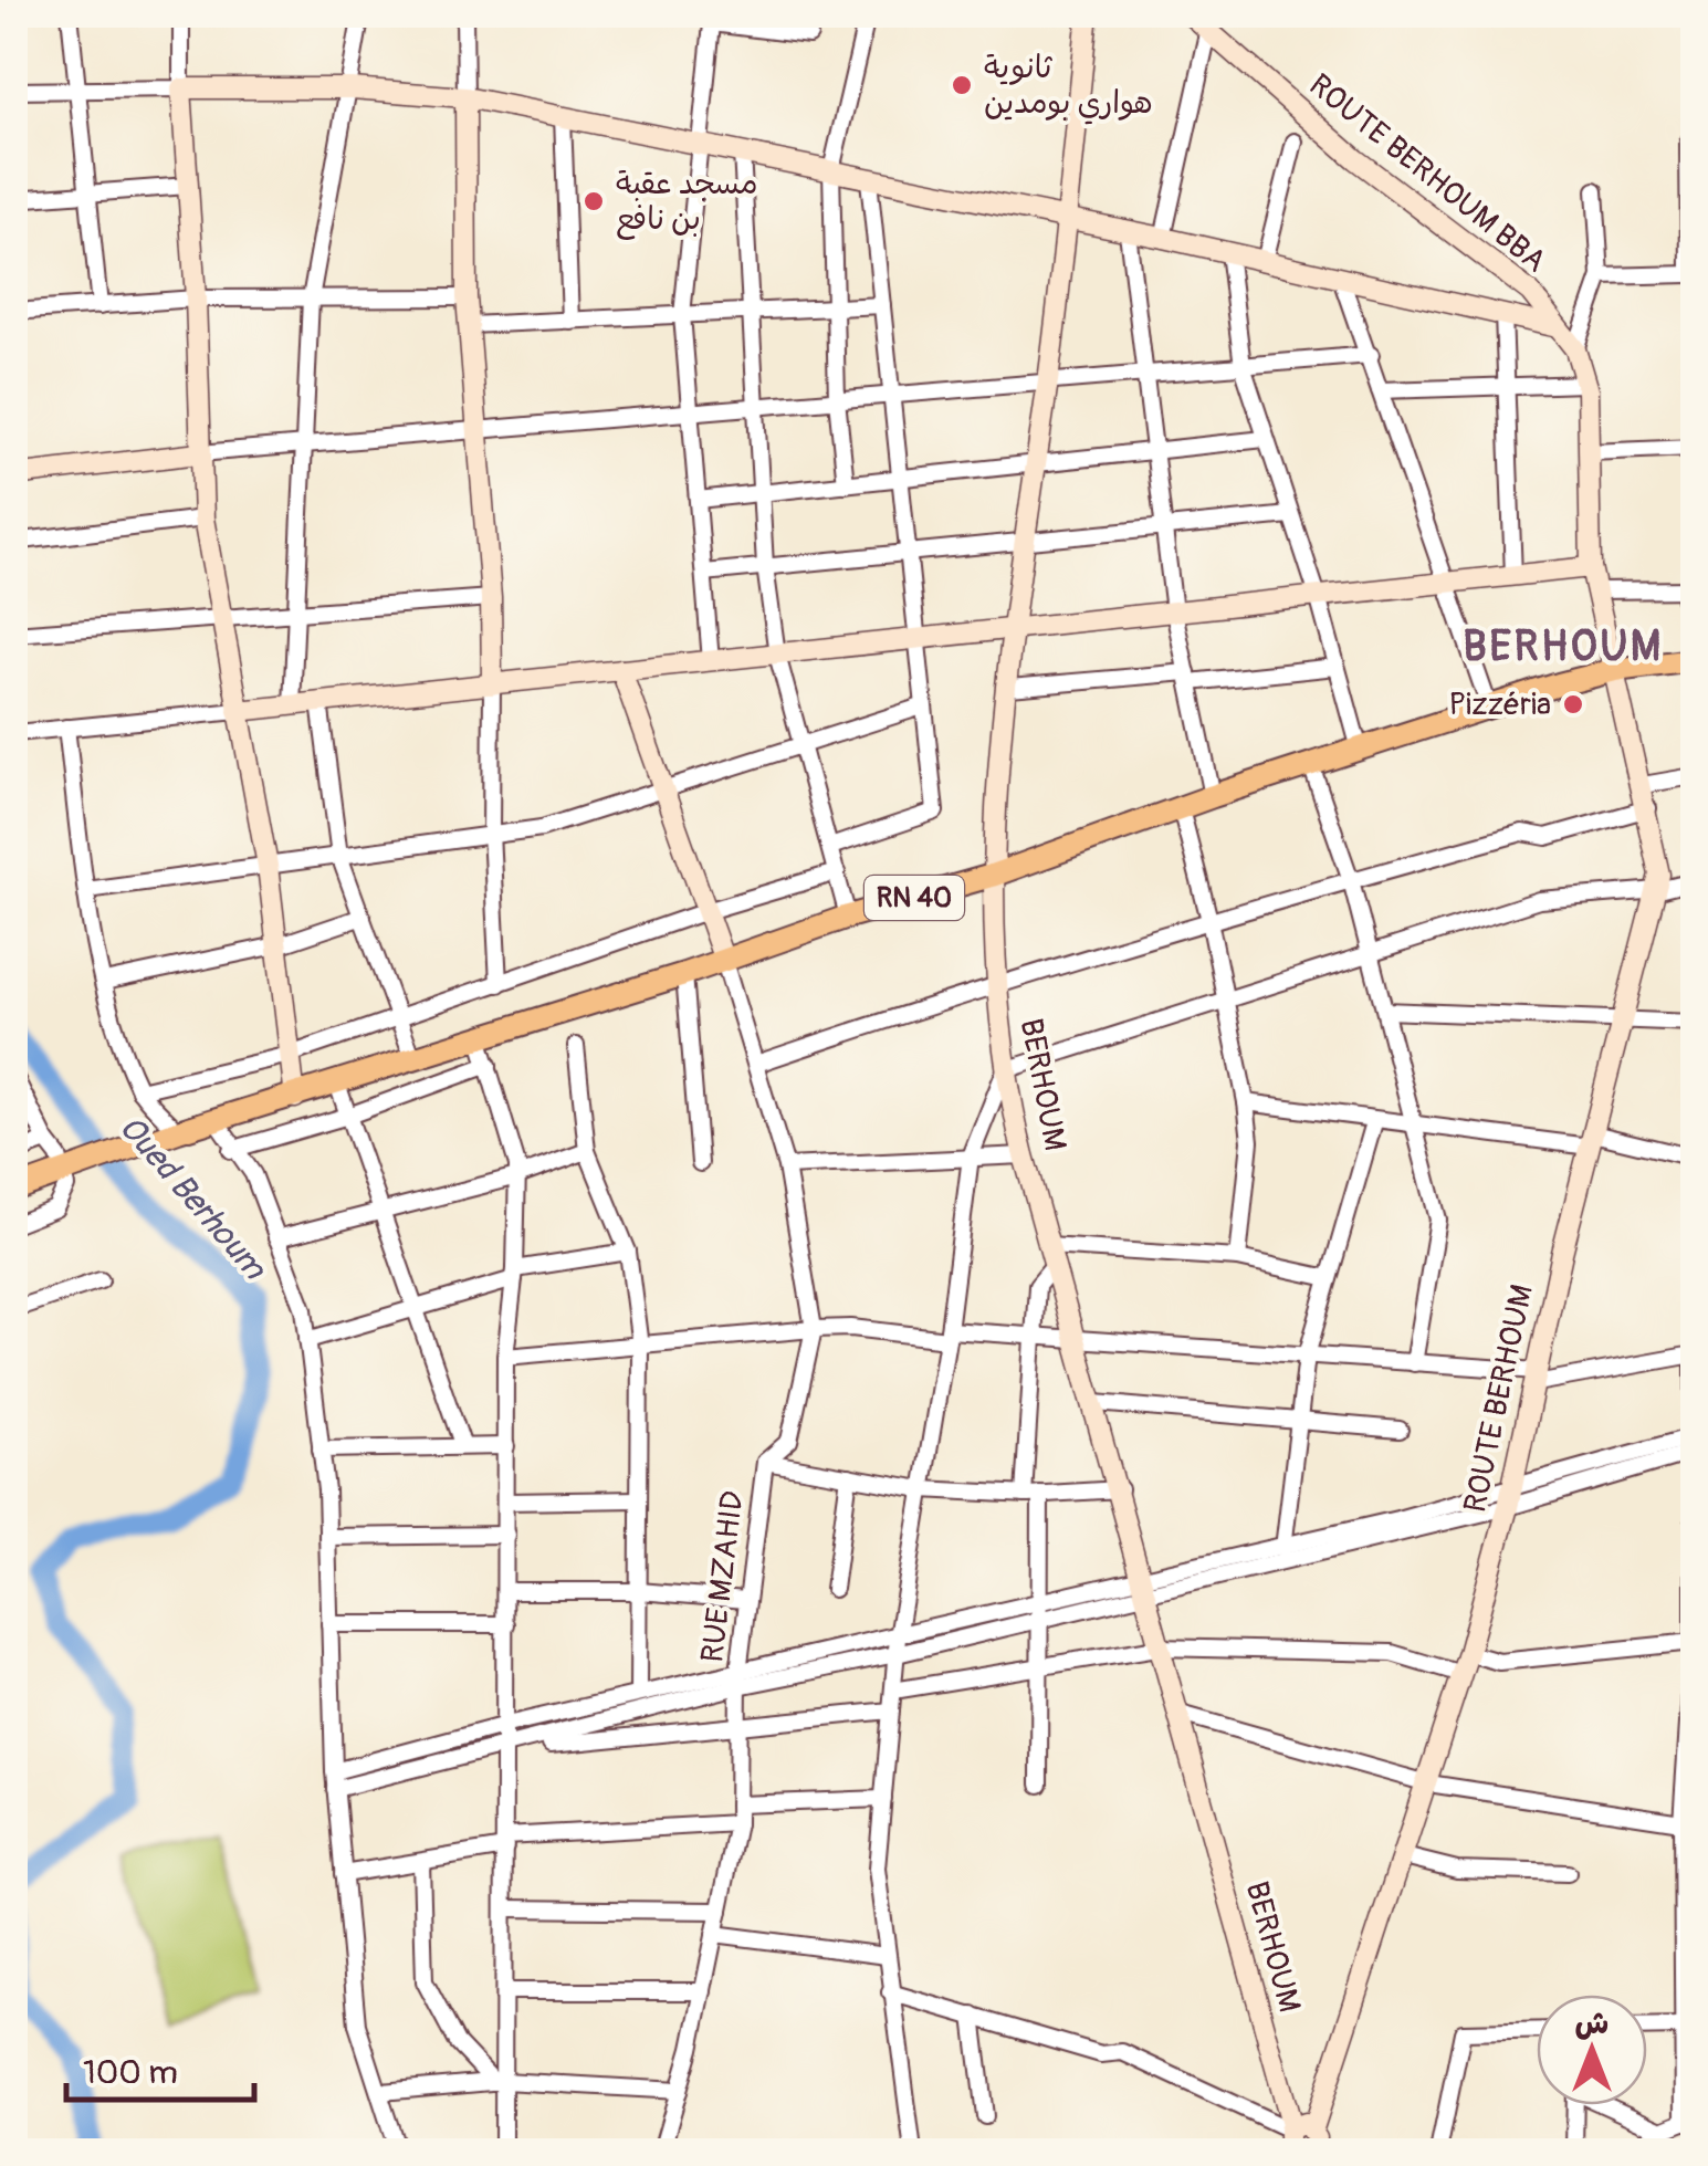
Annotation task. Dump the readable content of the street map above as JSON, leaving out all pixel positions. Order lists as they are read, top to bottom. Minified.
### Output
{"streets":{"main road":["RN 40"],"street":["ROUTE BERHOUM BBA","BERHOUM","ROUTE BERHOUM","RUE MZAHID"]},"crossings":[["ROUTE BERHOUM BBA","RN 40"],["ROUTE BERHOUM BBA","ROUTE BERHOUM"],["RN 40","BERHOUM"],["RN 40","ROUTE BERHOUM"],["RN 40","RUE MZAHID"],["BERHOUM","ROUTE BERHOUM"]],"districts":["BERHOUM"],"water":["Oued Berhoum"],"places":["ثانوية هواري بومدين","مسجد عقبة بن نافع","Pizzéria"],"scale_bar":"100 m","north":"top"}
